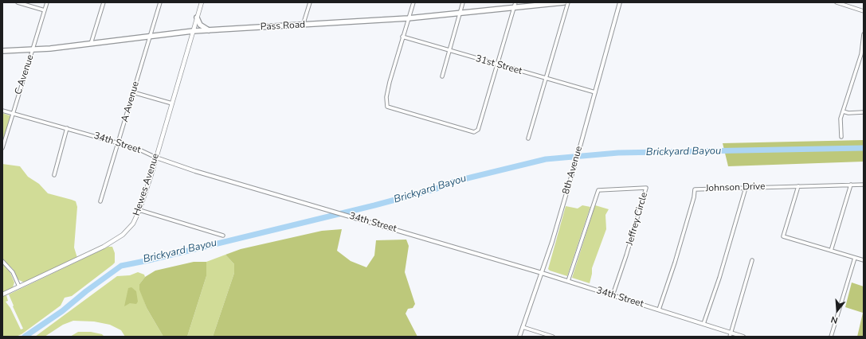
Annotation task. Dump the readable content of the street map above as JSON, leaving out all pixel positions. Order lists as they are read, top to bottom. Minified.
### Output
{"streets":{"main road":["Pass Road","Hewes Avenue"],"street":["31st Street","C Avenue","A Avenue","34th Street","8th Avenue","Johnson Drive","Jeffrey Circle"]},"crossings":[["Pass Road","C Avenue"],["Pass Road","A Avenue"],["Pass Road","Hewes Avenue"],["31st Street","8th Avenue"],["C Avenue","34th Street"],["A Avenue","34th Street"],["34th Street","8th Avenue"],["34th Street","Hewes Avenue"],["34th Street","Johnson Drive"],["34th Street","Jeffrey Circle"]],"water":["Brickyard Bayou"],"north":"bottom"}
